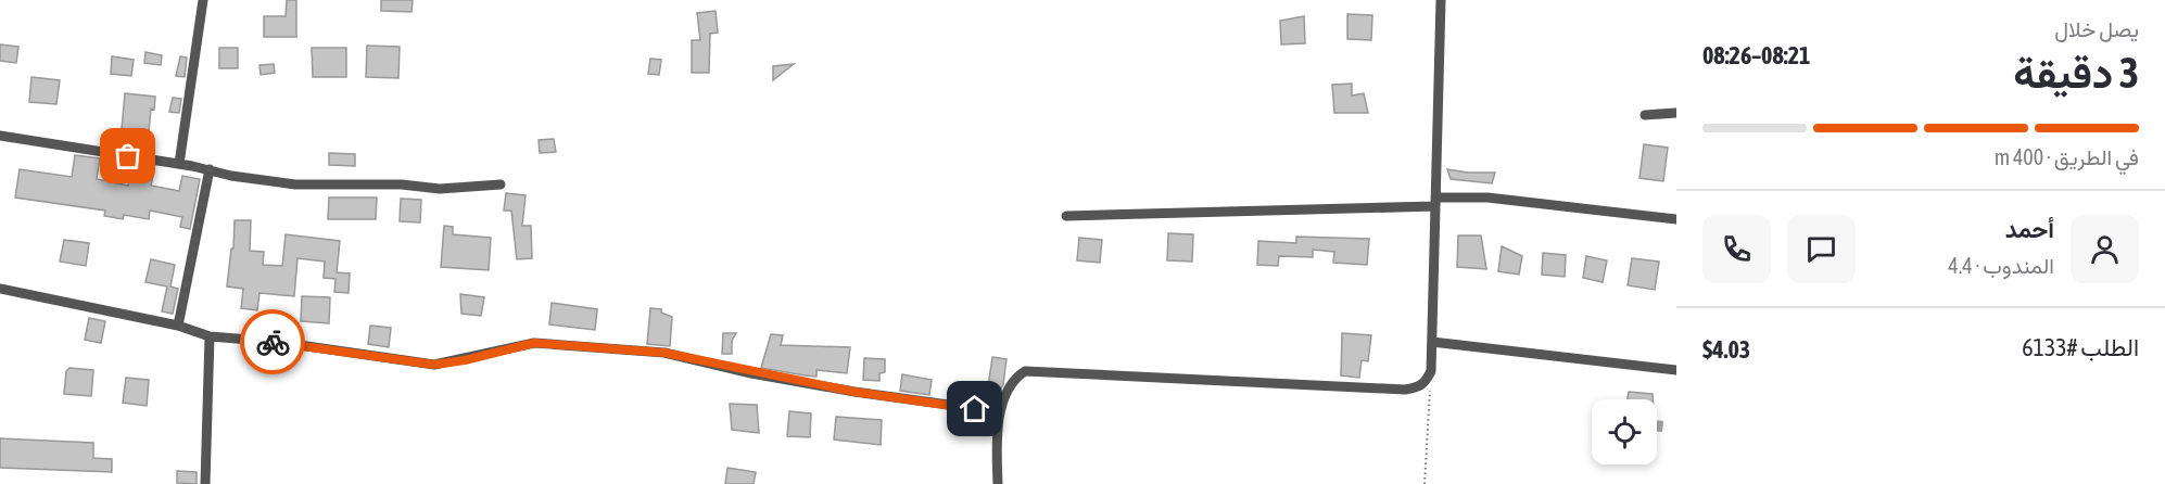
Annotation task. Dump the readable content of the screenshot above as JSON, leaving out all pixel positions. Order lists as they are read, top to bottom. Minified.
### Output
{"page":{"heading":["3 دقيقة","يصل خلال","08:21–08:26"],"panel":["أحمد","المندوب · 4.4","الطلب #6133","$4.03"],"bar":"في الطريق · 400 m"}}
